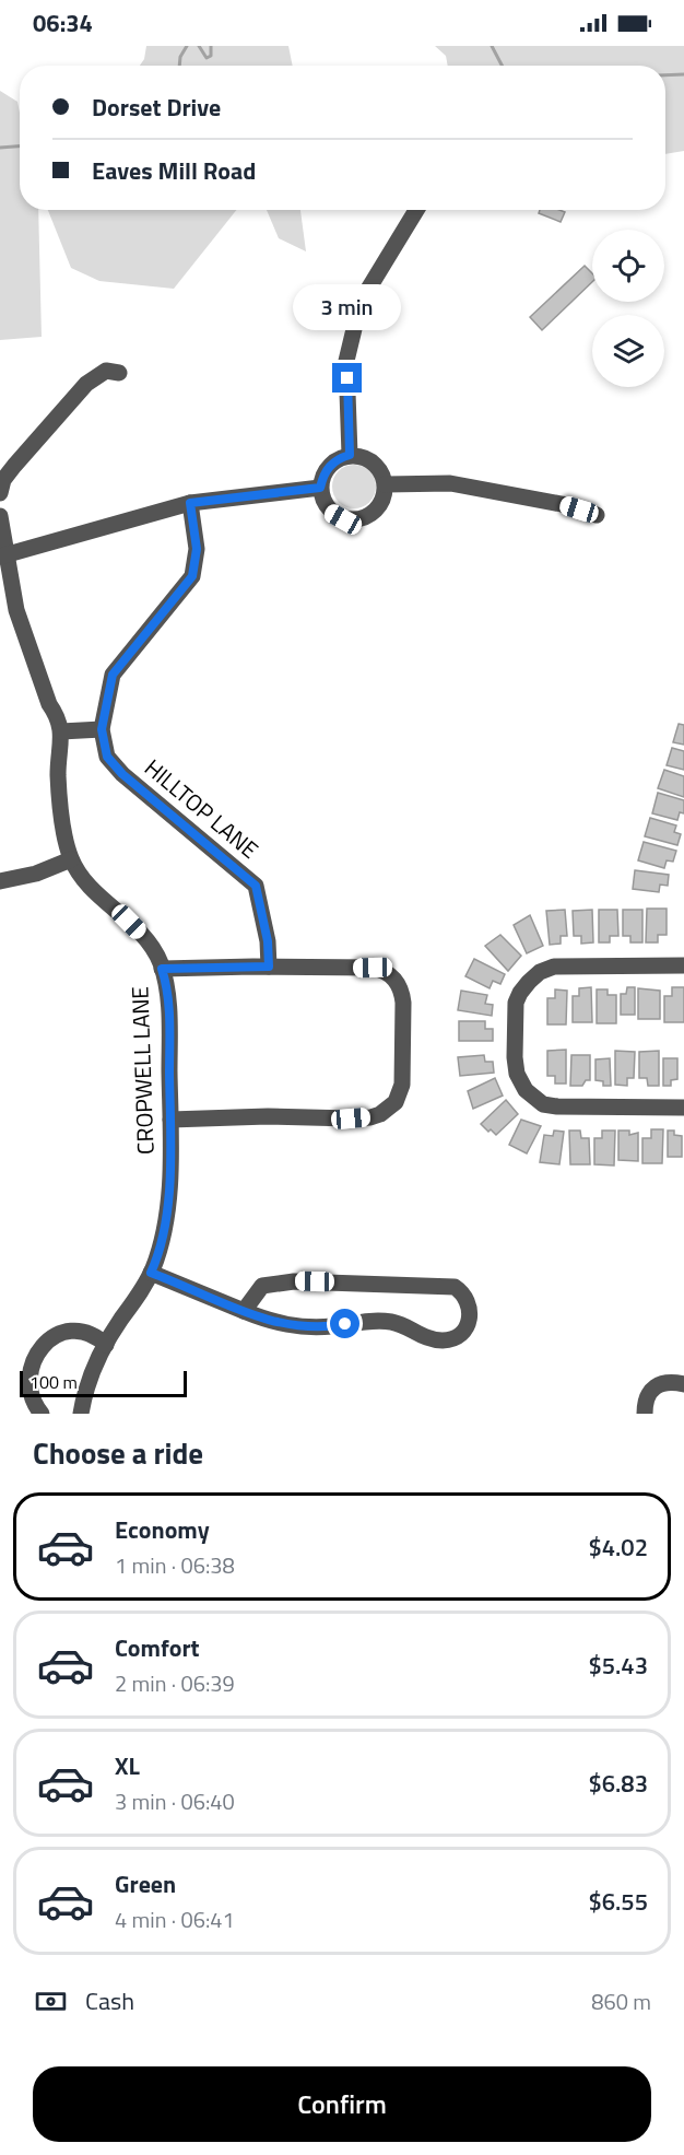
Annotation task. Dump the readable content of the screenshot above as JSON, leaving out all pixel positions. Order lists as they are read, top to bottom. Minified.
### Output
{"streets":{"street":["HILLTOP LANE","CROPWELL LANE"]},"scale_bar":"100 m","page":{"status":"06:34","banner":["Dorset Drive","Eaves Mill Road"],"bubble":"3 min","scale":"100 m","heading":"Choose a ride","list":[{"name":"Economy","note":"1 min · 06:38","value":"$4.02"},{"name":"Comfort","note":"2 min · 06:39","value":"$5.43"},{"name":"XL","note":"3 min · 06:40","value":"$6.83"},{"name":"Green","note":"4 min · 06:41","value":"$6.55"}],"pay":["Cash","860 m"],"buttons":"Confirm"}}
